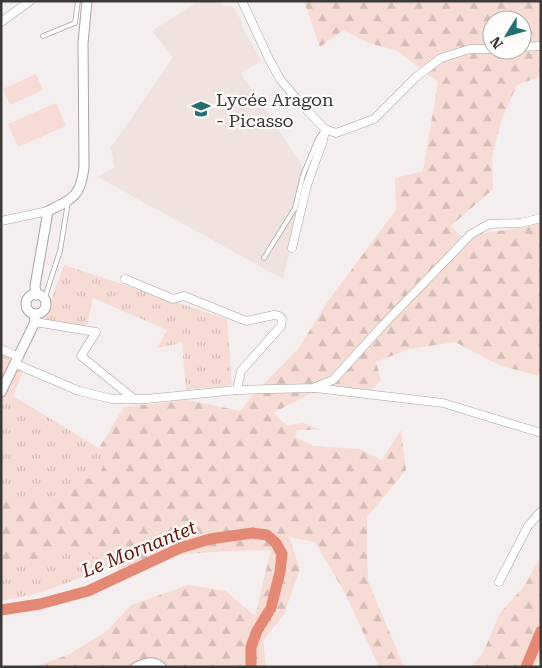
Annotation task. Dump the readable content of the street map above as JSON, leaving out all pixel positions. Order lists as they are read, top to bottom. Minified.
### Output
{"water":["Le Mornantet"],"places":{"school or university":["Lycée Aragon - Picasso"]},"north":"bottom left"}
